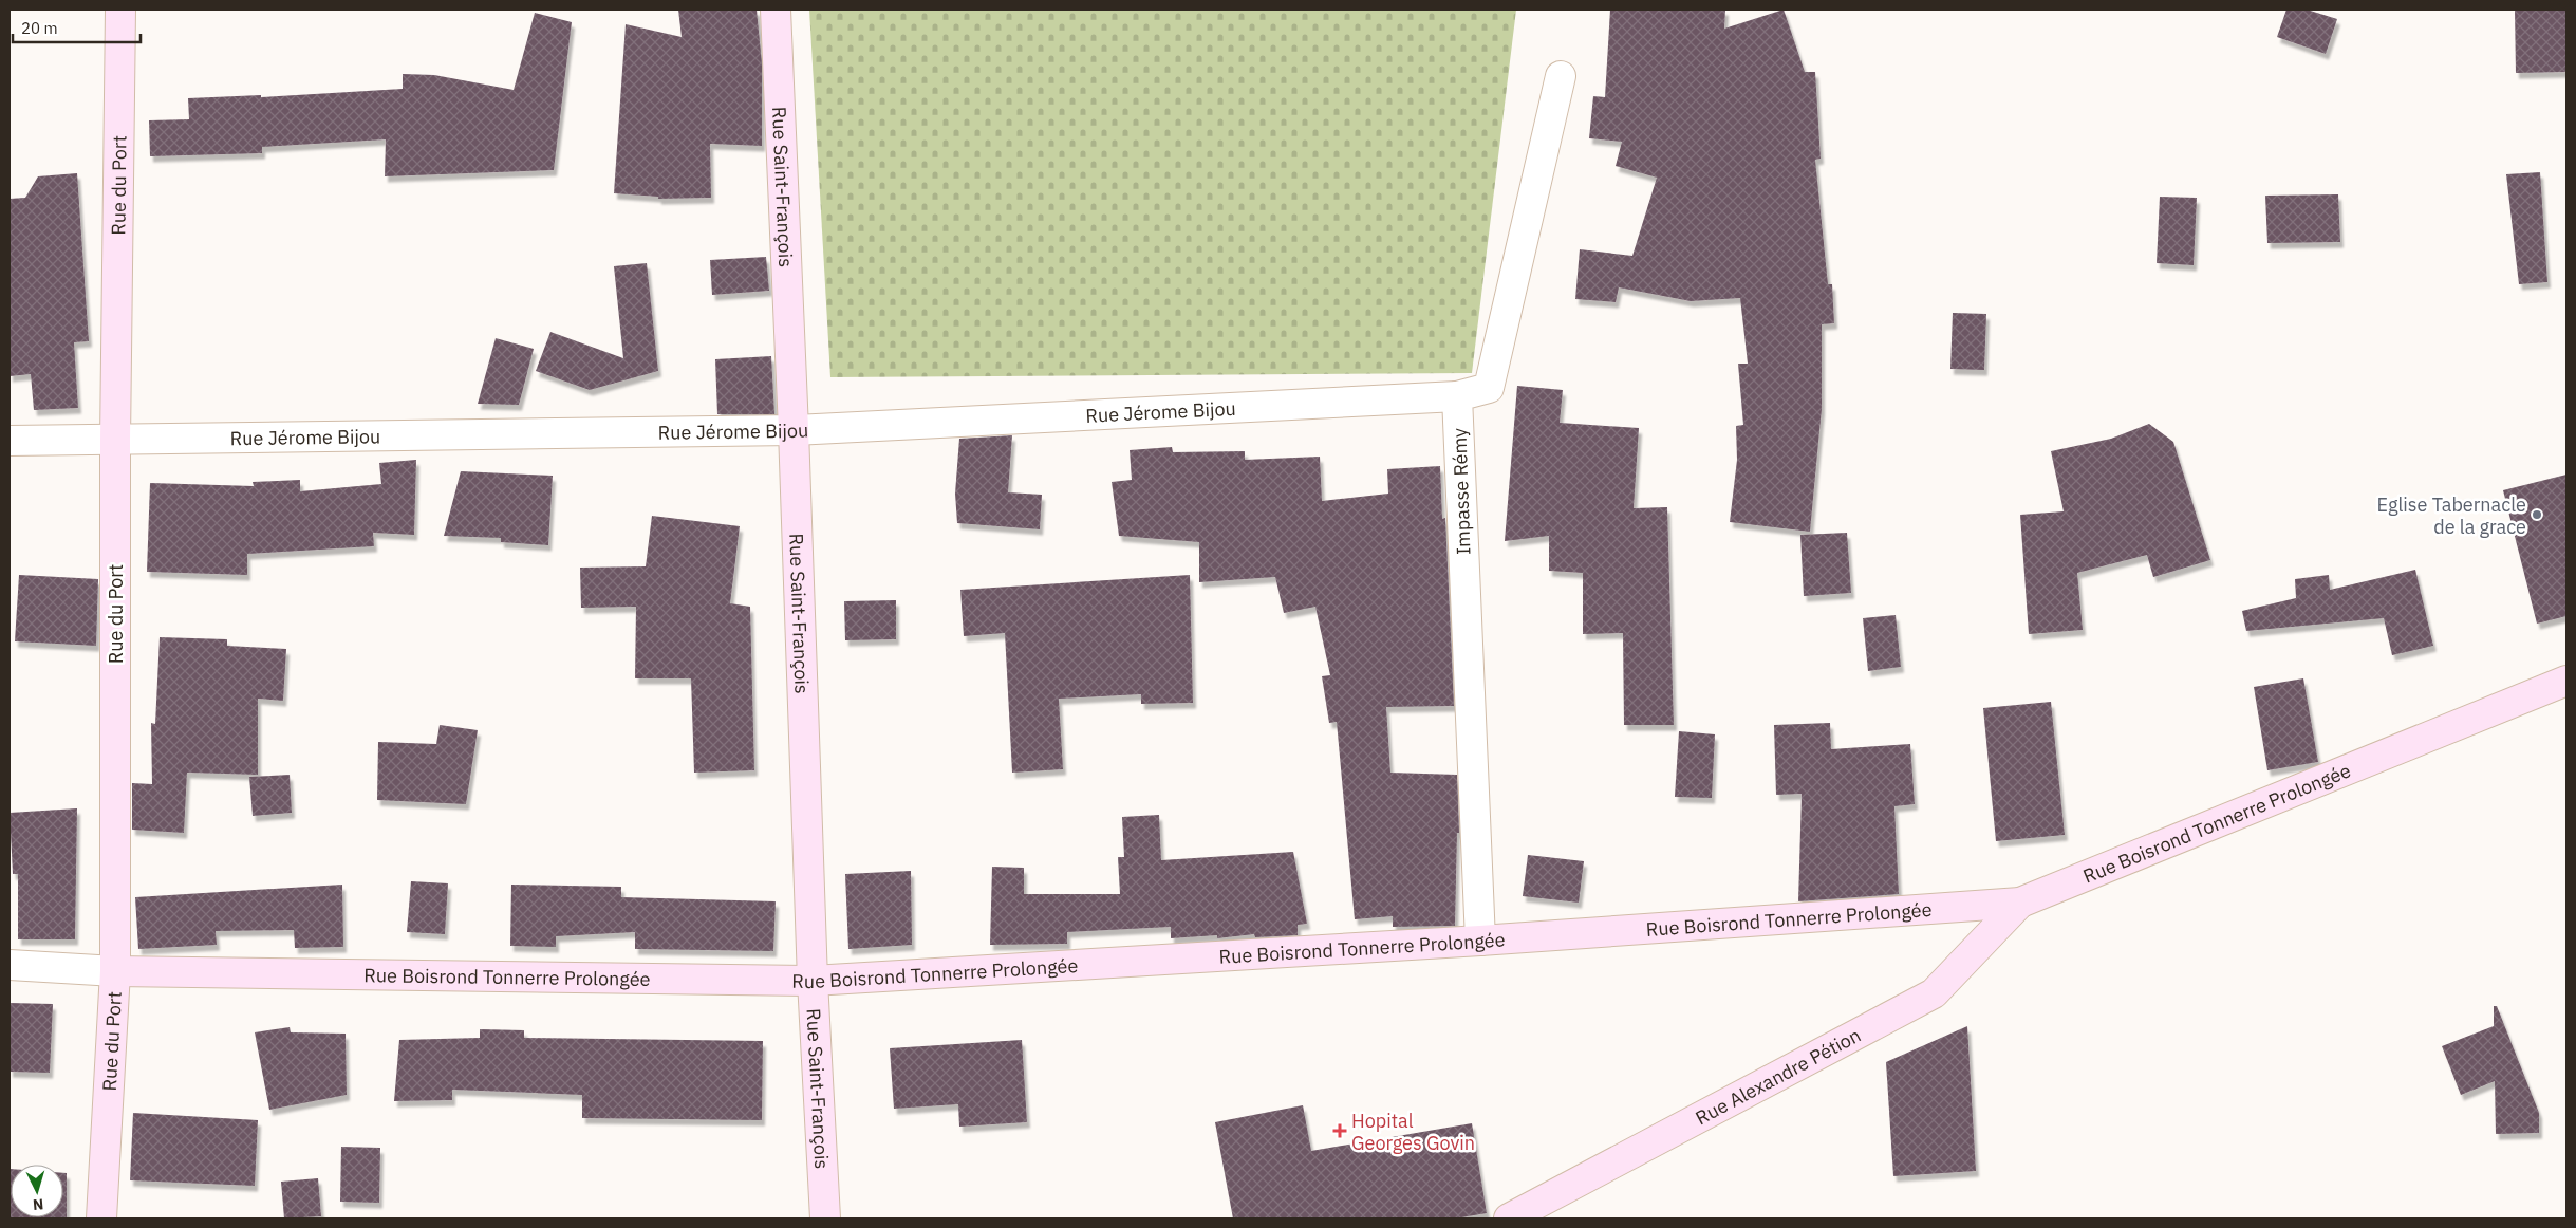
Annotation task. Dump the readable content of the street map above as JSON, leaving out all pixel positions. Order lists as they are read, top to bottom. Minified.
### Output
{"streets":{"street":["Rue du Port","Rue Saint-François","Rue Jérome Bijou","Impasse Rémy","Rue Boisrond Tonnerre Prolongée","Rue Alexandre Pétion"]},"crossings":[["Rue du Port","Rue Jérome Bijou"],["Rue du Port","Rue Boisrond Tonnerre Prolongée"],["Rue Saint-François","Rue Jérome Bijou"],["Rue Saint-François","Rue Boisrond Tonnerre Prolongée"],["Rue Jérome Bijou","Impasse Rémy"],["Impasse Rémy","Rue Boisrond Tonnerre Prolongée"],["Rue Boisrond Tonnerre Prolongée","Rue Alexandre Pétion"]],"places":{"other":["Eglise Tabernacle de la grace"],"health":["Hopital Georges Govin"]},"scale_bar":"20 m","north":"bottom"}
